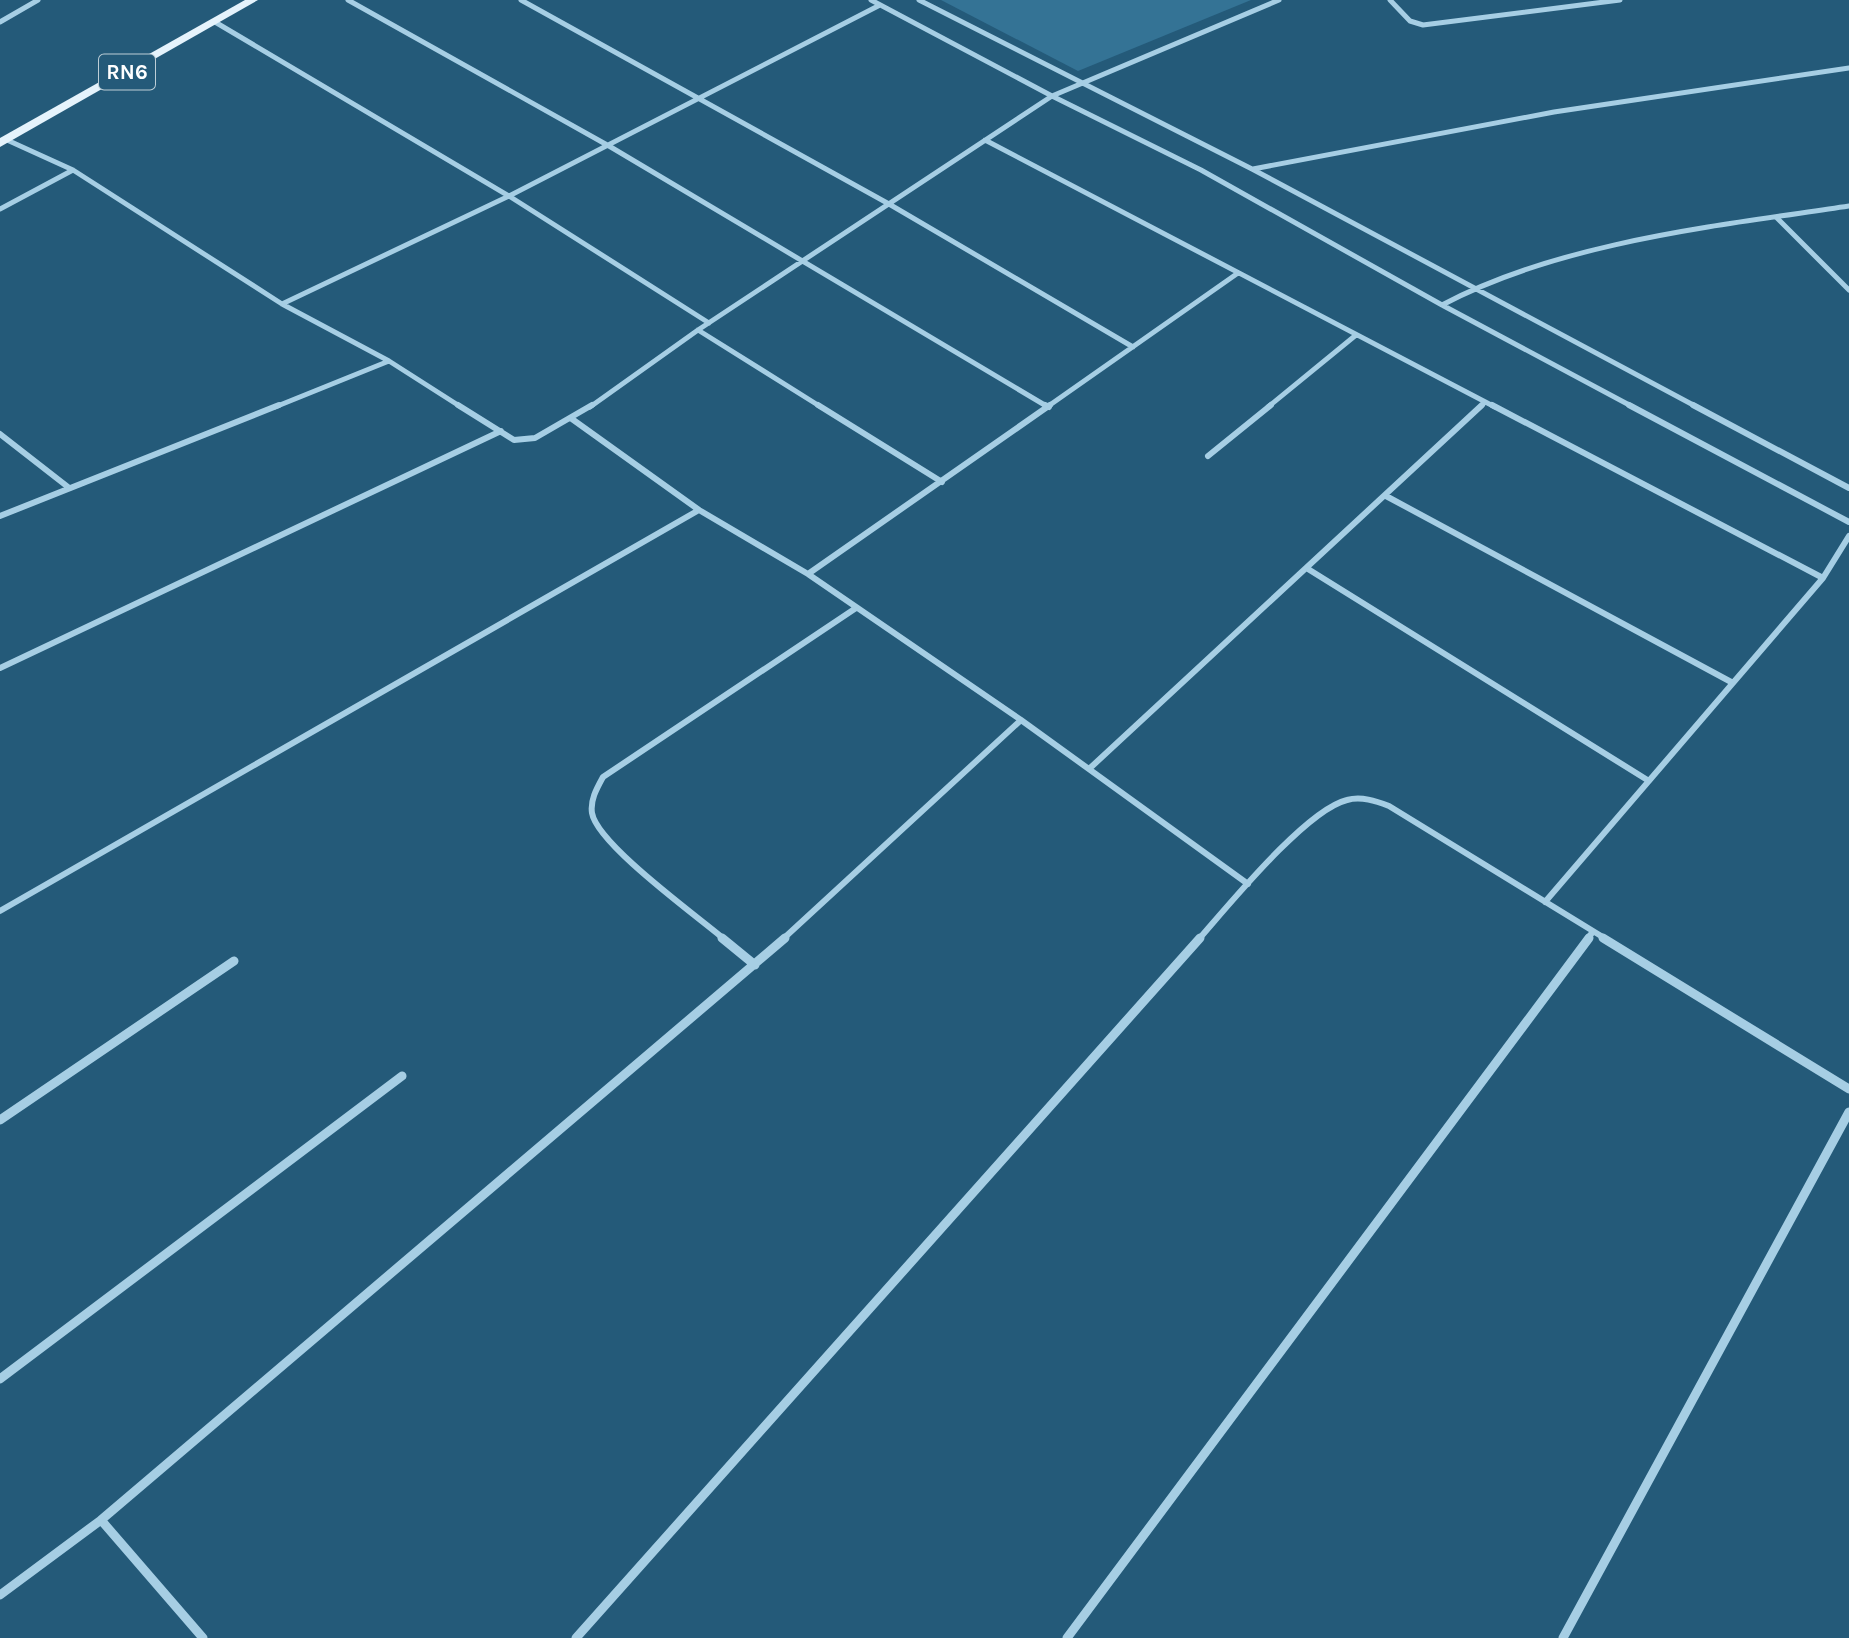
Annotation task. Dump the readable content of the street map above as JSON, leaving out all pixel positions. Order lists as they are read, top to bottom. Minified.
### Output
{"streets":{"main road":["RN6"]}}
